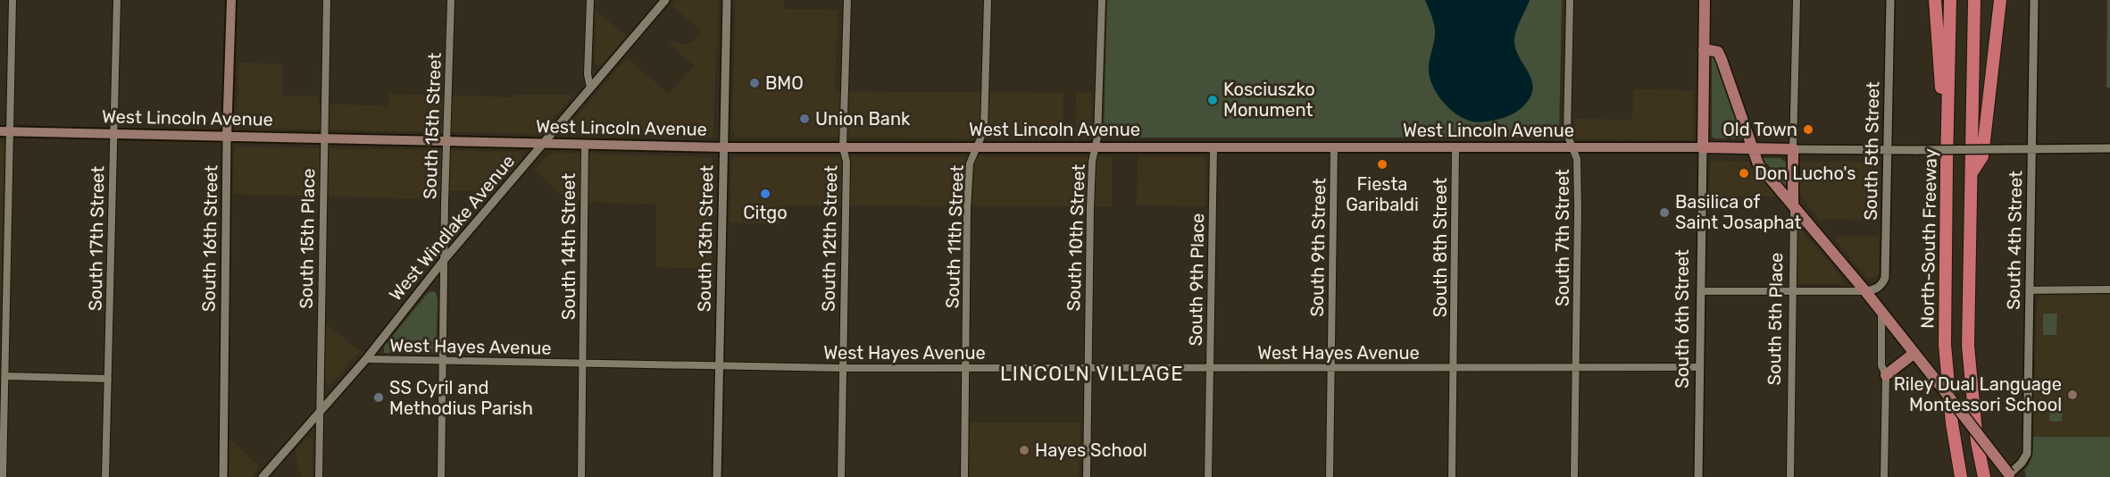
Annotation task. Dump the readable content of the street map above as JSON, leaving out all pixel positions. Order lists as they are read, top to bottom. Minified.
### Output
{"streets":{"highway":["North-South Freeway"],"main road":["West Lincoln Avenue","South 16th Street","South 6th Street","South 5th Place"],"street":["South 15th Street","South 5th Street","West Windlake Avenue","South 11th Street","South 10th Street","South 7th Street","South 17th Street","South 15th Place","South 13th Street","South 12th Street","South 4th Street","South 14th Street","South 9th Street","South 8th Street","South 9th Place","West Hayes Avenue"]},"crossings":[["West Lincoln Avenue","South 15th Street"],["West Lincoln Avenue","South 5th Street"],["West Lincoln Avenue","West Windlake Avenue"],["West Lincoln Avenue","South 11th Street"],["West Lincoln Avenue","South 10th Street"],["West Lincoln Avenue","South 7th Street"],["West Lincoln Avenue","South 17th Street"],["West Lincoln Avenue","South 16th Street"],["West Lincoln Avenue","South 15th Place"],["West Lincoln Avenue","South 13th Street"],["West Lincoln Avenue","South 12th Street"],["West Lincoln Avenue","South 4th Street"],["West Lincoln Avenue","South 14th Street"],["West Lincoln Avenue","South 9th Street"],["West Lincoln Avenue","South 8th Street"],["West Lincoln Avenue","South 9th Place"],["West Lincoln Avenue","South 6th Street"],["West Lincoln Avenue","South 5th Place"],["South 15th Street","West Windlake Avenue"],["South 15th Street","West Hayes Avenue"],["West Windlake Avenue","South 15th Place"],["West Windlake Avenue","West Hayes Avenue"],["South 11th Street","West Hayes Avenue"],["South 10th Street","West Hayes Avenue"],["South 7th Street","West Hayes Avenue"],["South 13th Street","West Hayes Avenue"],["South 12th Street","West Hayes Avenue"],["South 14th Street","West Hayes Avenue"],["South 9th Street","West Hayes Avenue"],["South 8th Street","West Hayes Avenue"],["South 9th Place","West Hayes Avenue"],["South 6th Street","West Hayes Avenue"]],"districts":["LINCOLN VILLAGE"],"places":["BMO","Kosciuszko Monument","Union Bank","Old Town","Fiesta Garibaldi","Don Lucho's","Citgo","Basilica of Saint Josaphat","Riley Dual Language Montessori School","SS Cyril and Methodius Parish","Hayes School"]}
